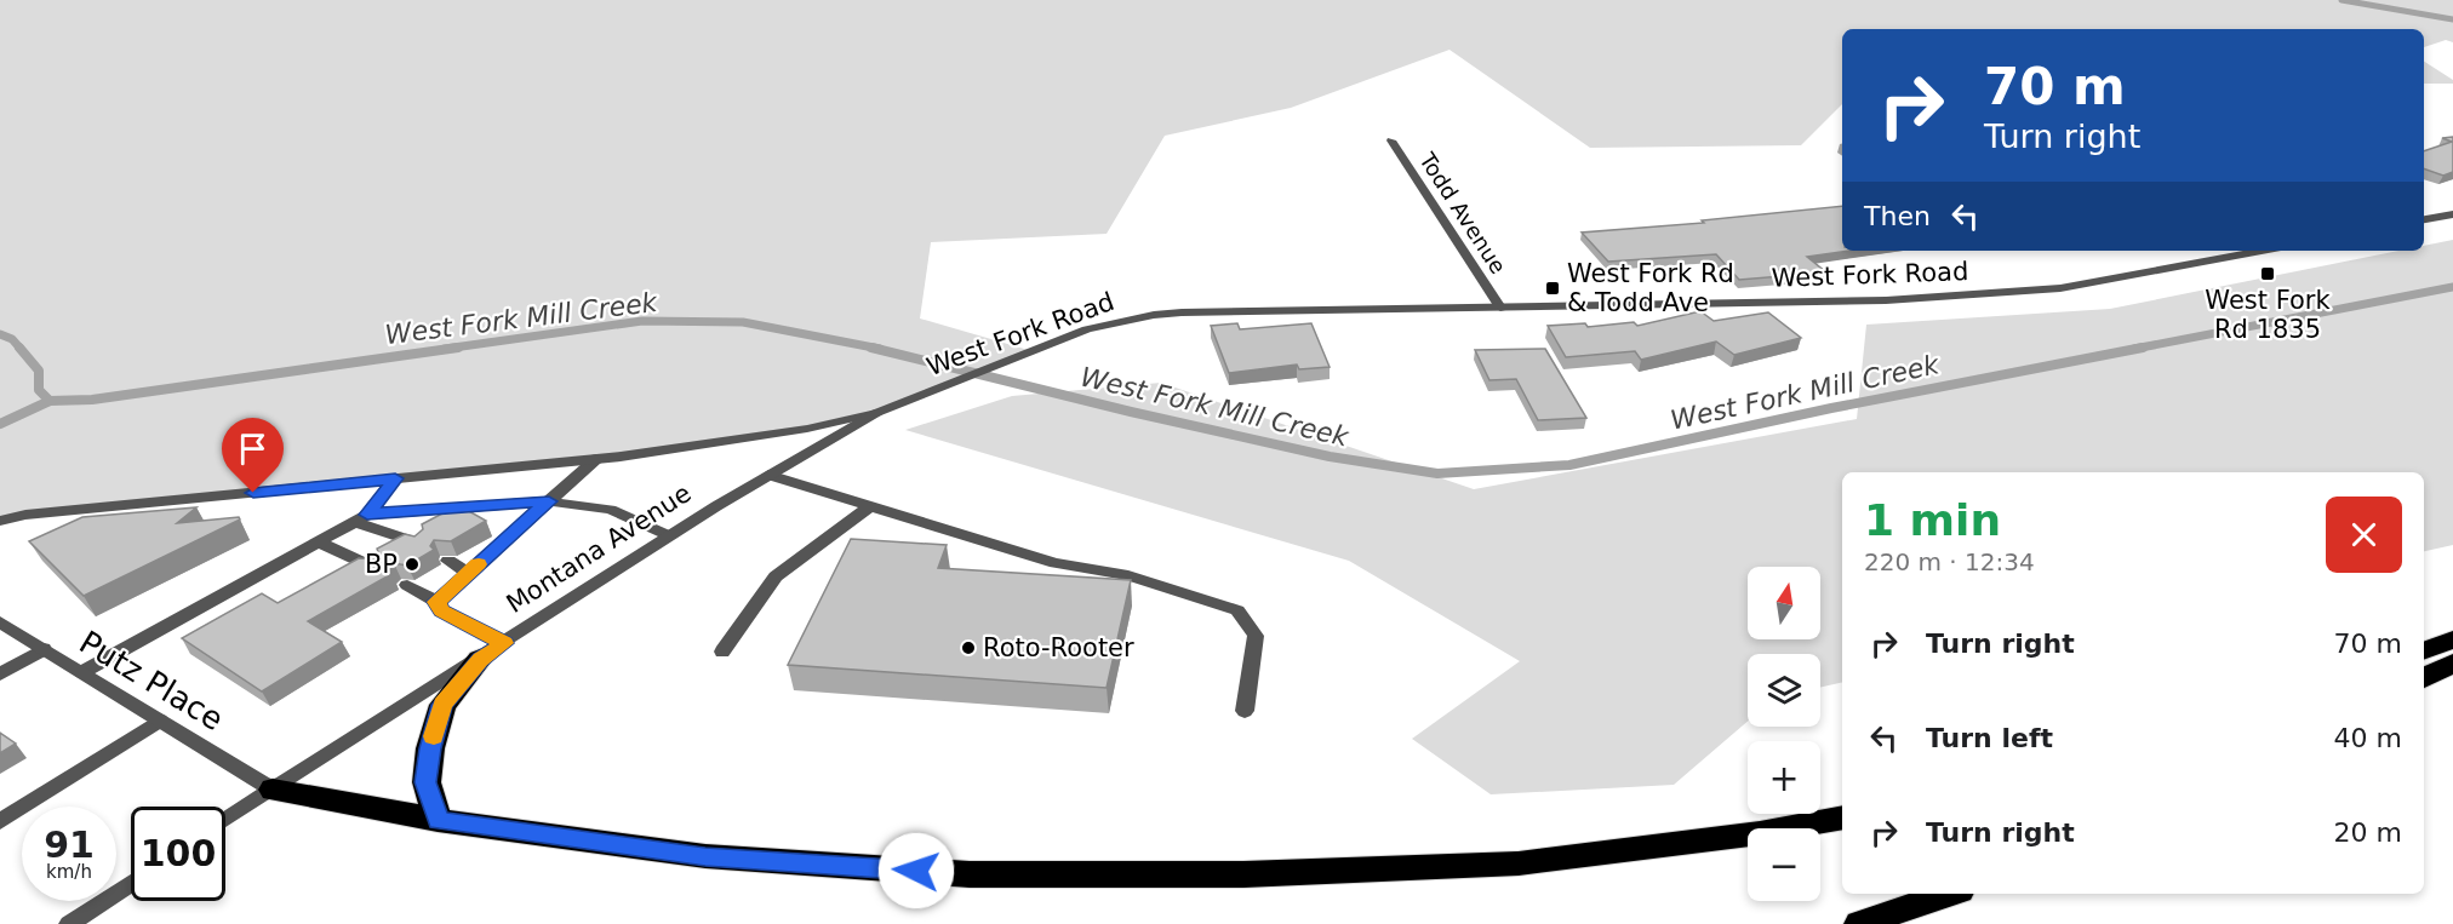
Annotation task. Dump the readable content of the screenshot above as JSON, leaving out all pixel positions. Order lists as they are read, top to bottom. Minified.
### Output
{"streets":{"street":["Todd Avenue","West Fork Road","Montana Avenue","Putz Place"]},"crossings":[["Todd Avenue","West Fork Road"],["West Fork Road","Montana Avenue"],["Montana Avenue","Putz Place"]],"water":["West Fork Mill Creek"],"places":{"transit":["West Fork Rd 1835","West Fork Rd & Todd Ave"],"other":["BP","Roto-Rooter"]},"north":"top","page":{"turn":["70 m","Turn right"],"then":"Then","heading":["1 min","220 m · 12:34"],"map_buttons":["+","−"],"list":[{"name":"Turn right","value":"70 m"},{"name":"Turn left","value":"40 m"},{"name":"Turn right","value":"20 m"}],"speed":"91 km/h","limit":"100"}}
